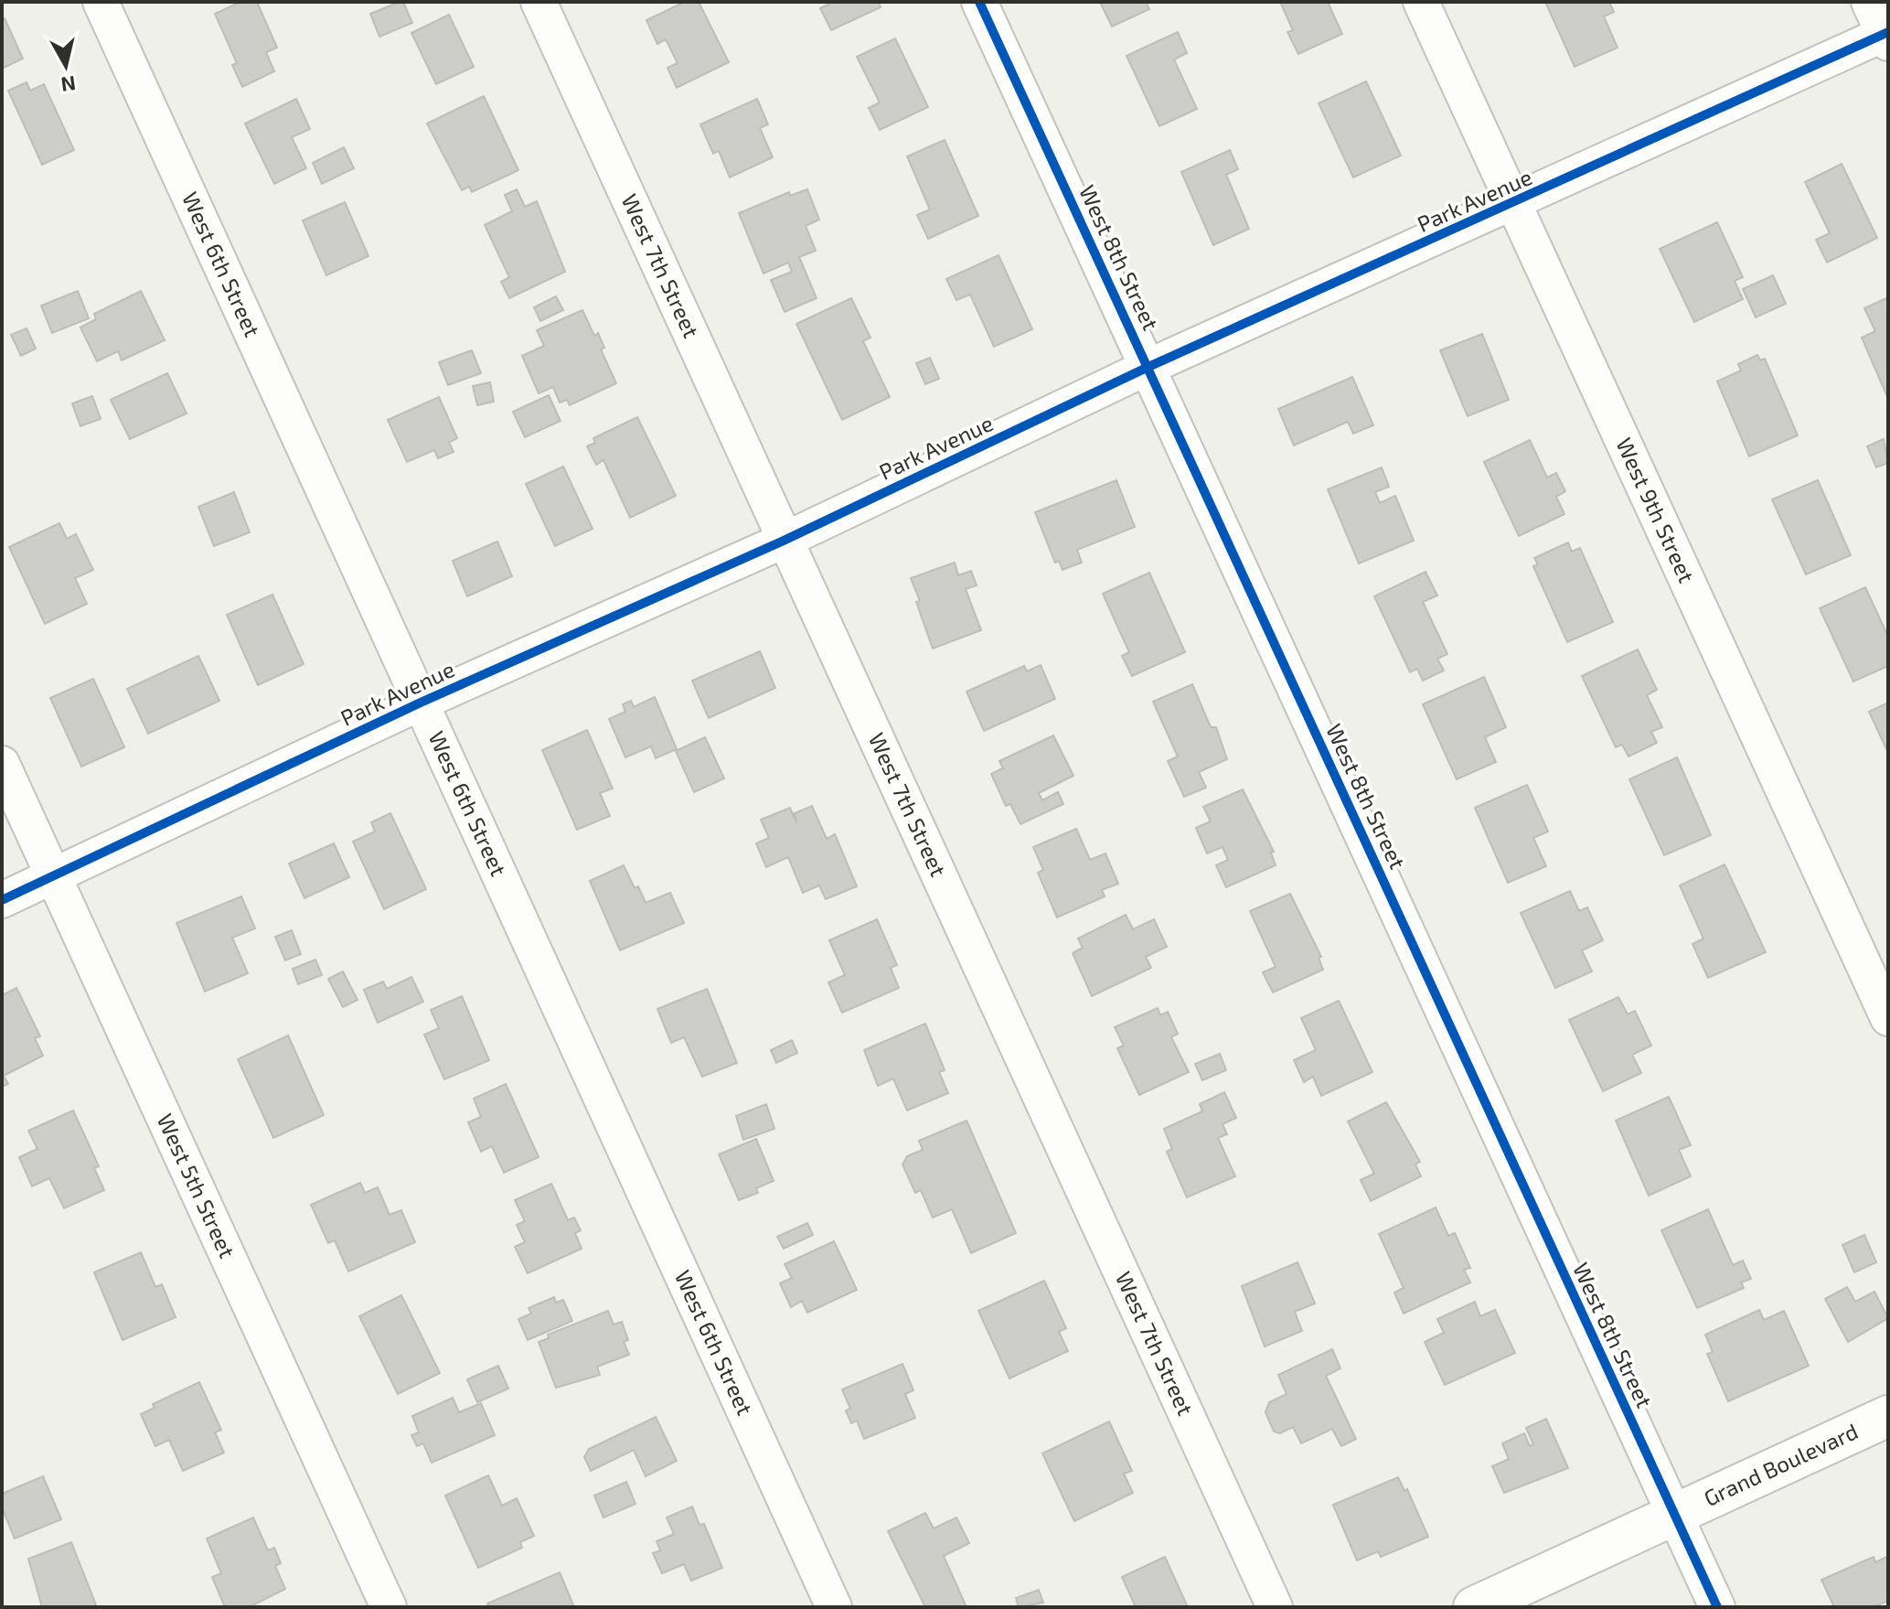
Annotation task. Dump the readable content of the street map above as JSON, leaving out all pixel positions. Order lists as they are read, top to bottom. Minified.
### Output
{"streets":{"street":["Park Avenue","West 8th Street","West 6th Street","West 7th Street","West 9th Street","West 5th Street","Grand Boulevard"]},"crossings":[["Park Avenue","West 8th Street"],["Park Avenue","West 6th Street"],["Park Avenue","West 7th Street"],["Park Avenue","West 9th Street"],["Park Avenue","West 5th Street"],["West 8th Street","Grand Boulevard"]],"north":"bottom"}
